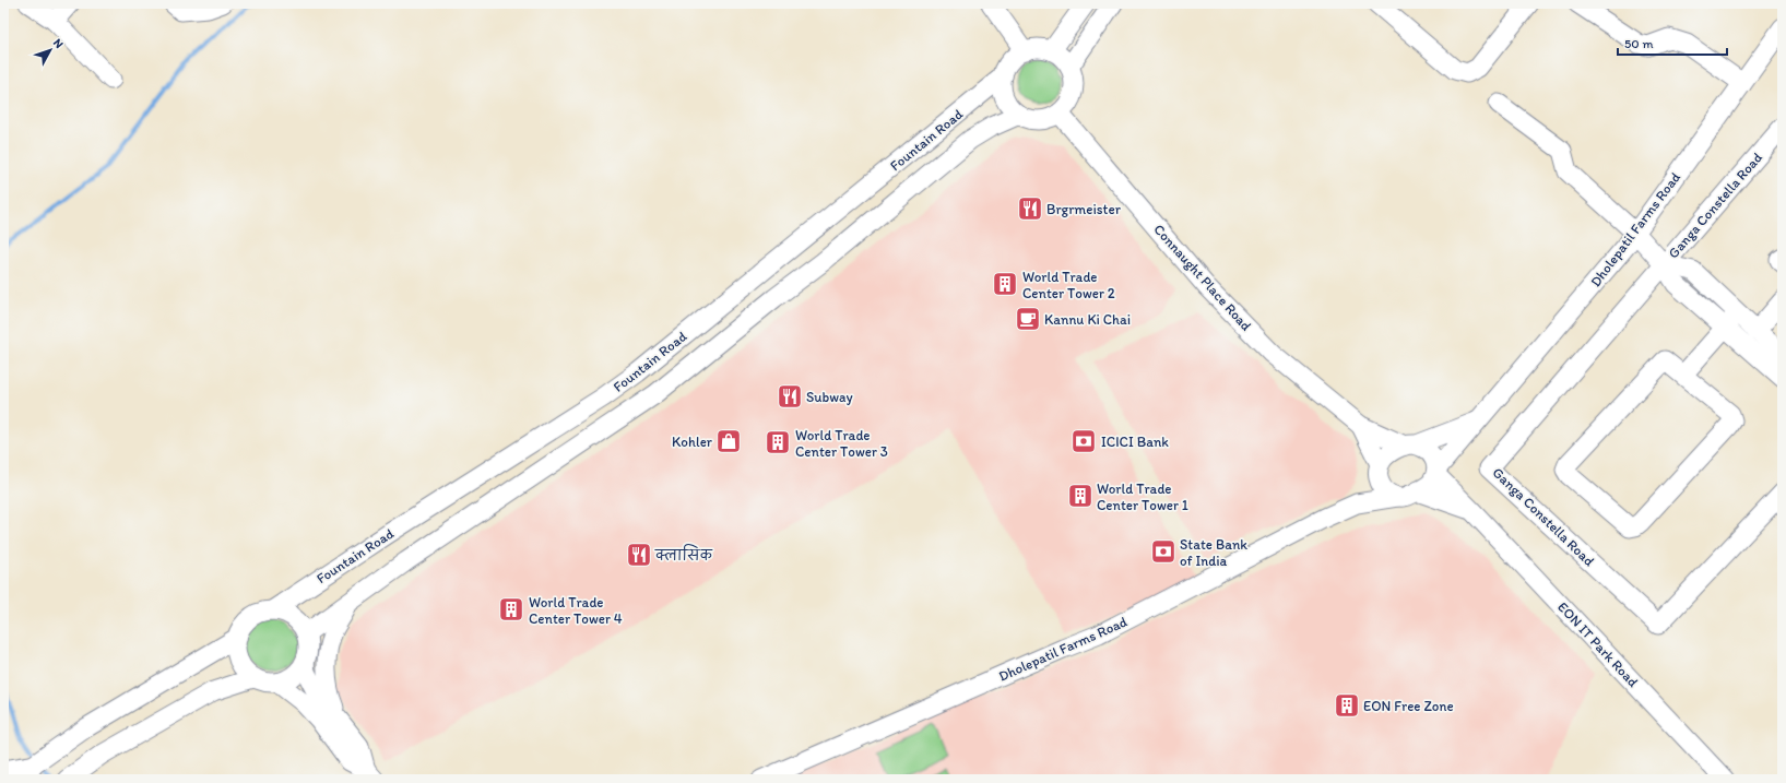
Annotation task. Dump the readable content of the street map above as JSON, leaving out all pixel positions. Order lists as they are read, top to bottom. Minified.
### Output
{"streets":{"street":["Fountain Road","Ganga Constella Road","Dholepatil Farms Road","Connaught Place Road","EON IT Park Road"]},"crossings":[["Fountain Road","Connaught Place Road"],["Ganga Constella Road","Dholepatil Farms Road"],["Dholepatil Farms Road","Connaught Place Road"],["Dholepatil Farms Road","EON IT Park Road"],["Connaught Place Road","EON IT Park Road"]],"places":{"restaurant":["Brgrmeister","Subway","क्लासिक"],"building":["World Trade Center Tower 2","World Trade Center Tower 3","World Trade Center Tower 1","World Trade Center Tower 4","EON Free Zone"],"cafe":["Kannu Ki Chai"],"shop":["Kohler"],"bank":["ICICI Bank","State Bank of India"]},"scale_bar":"50 m","north":"top right"}
